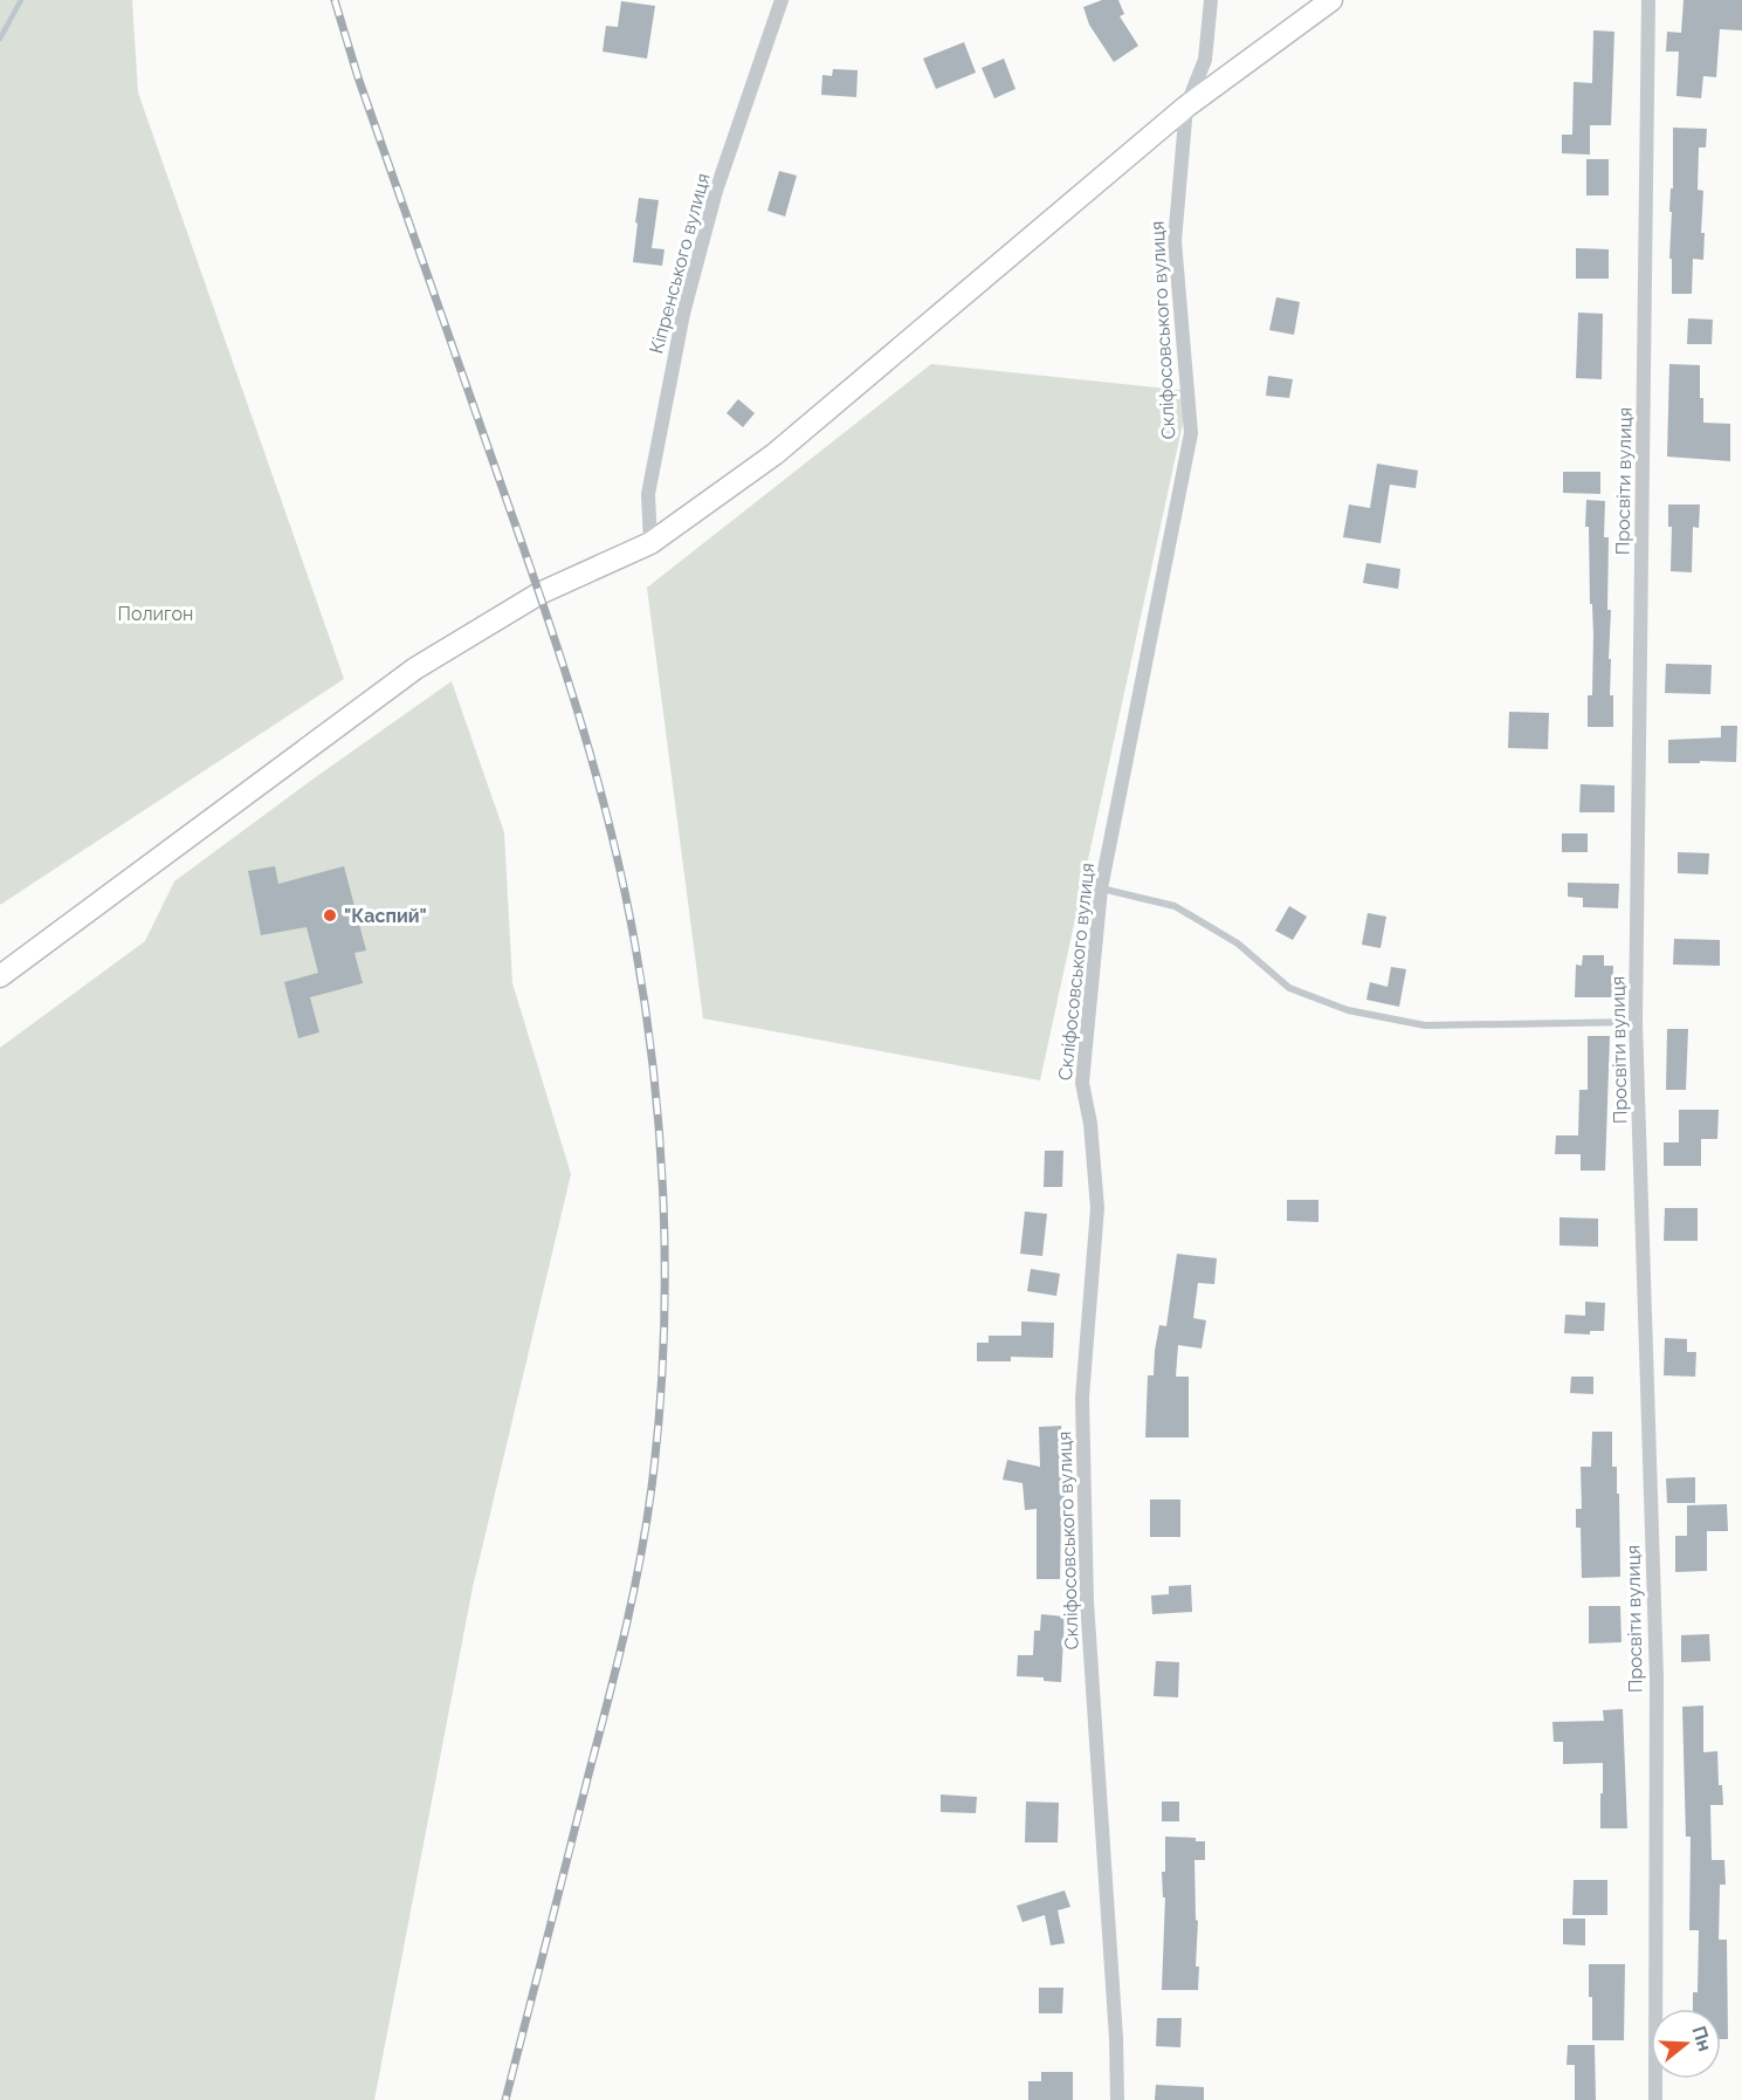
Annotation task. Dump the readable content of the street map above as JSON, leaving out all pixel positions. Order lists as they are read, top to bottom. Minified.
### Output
{"streets":{"street":["Кіпренського вулиця","Скліфосовського вулиця","Просвіти вулиця"]},"parks":["Полигон"],"places":["\"Каспий\""],"north":"right"}
